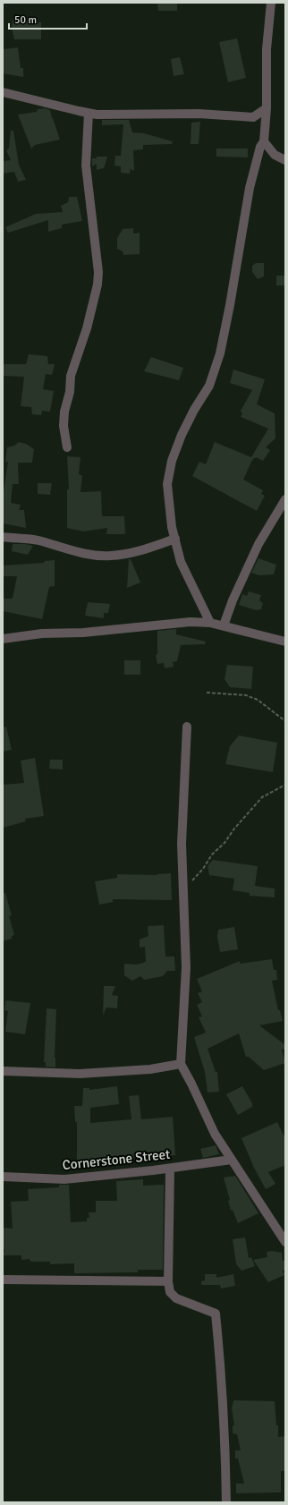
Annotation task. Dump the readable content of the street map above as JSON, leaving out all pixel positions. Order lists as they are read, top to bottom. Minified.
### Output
{"streets":{"street":["Cornerstone Street"]},"scale_bar":"50 m"}
